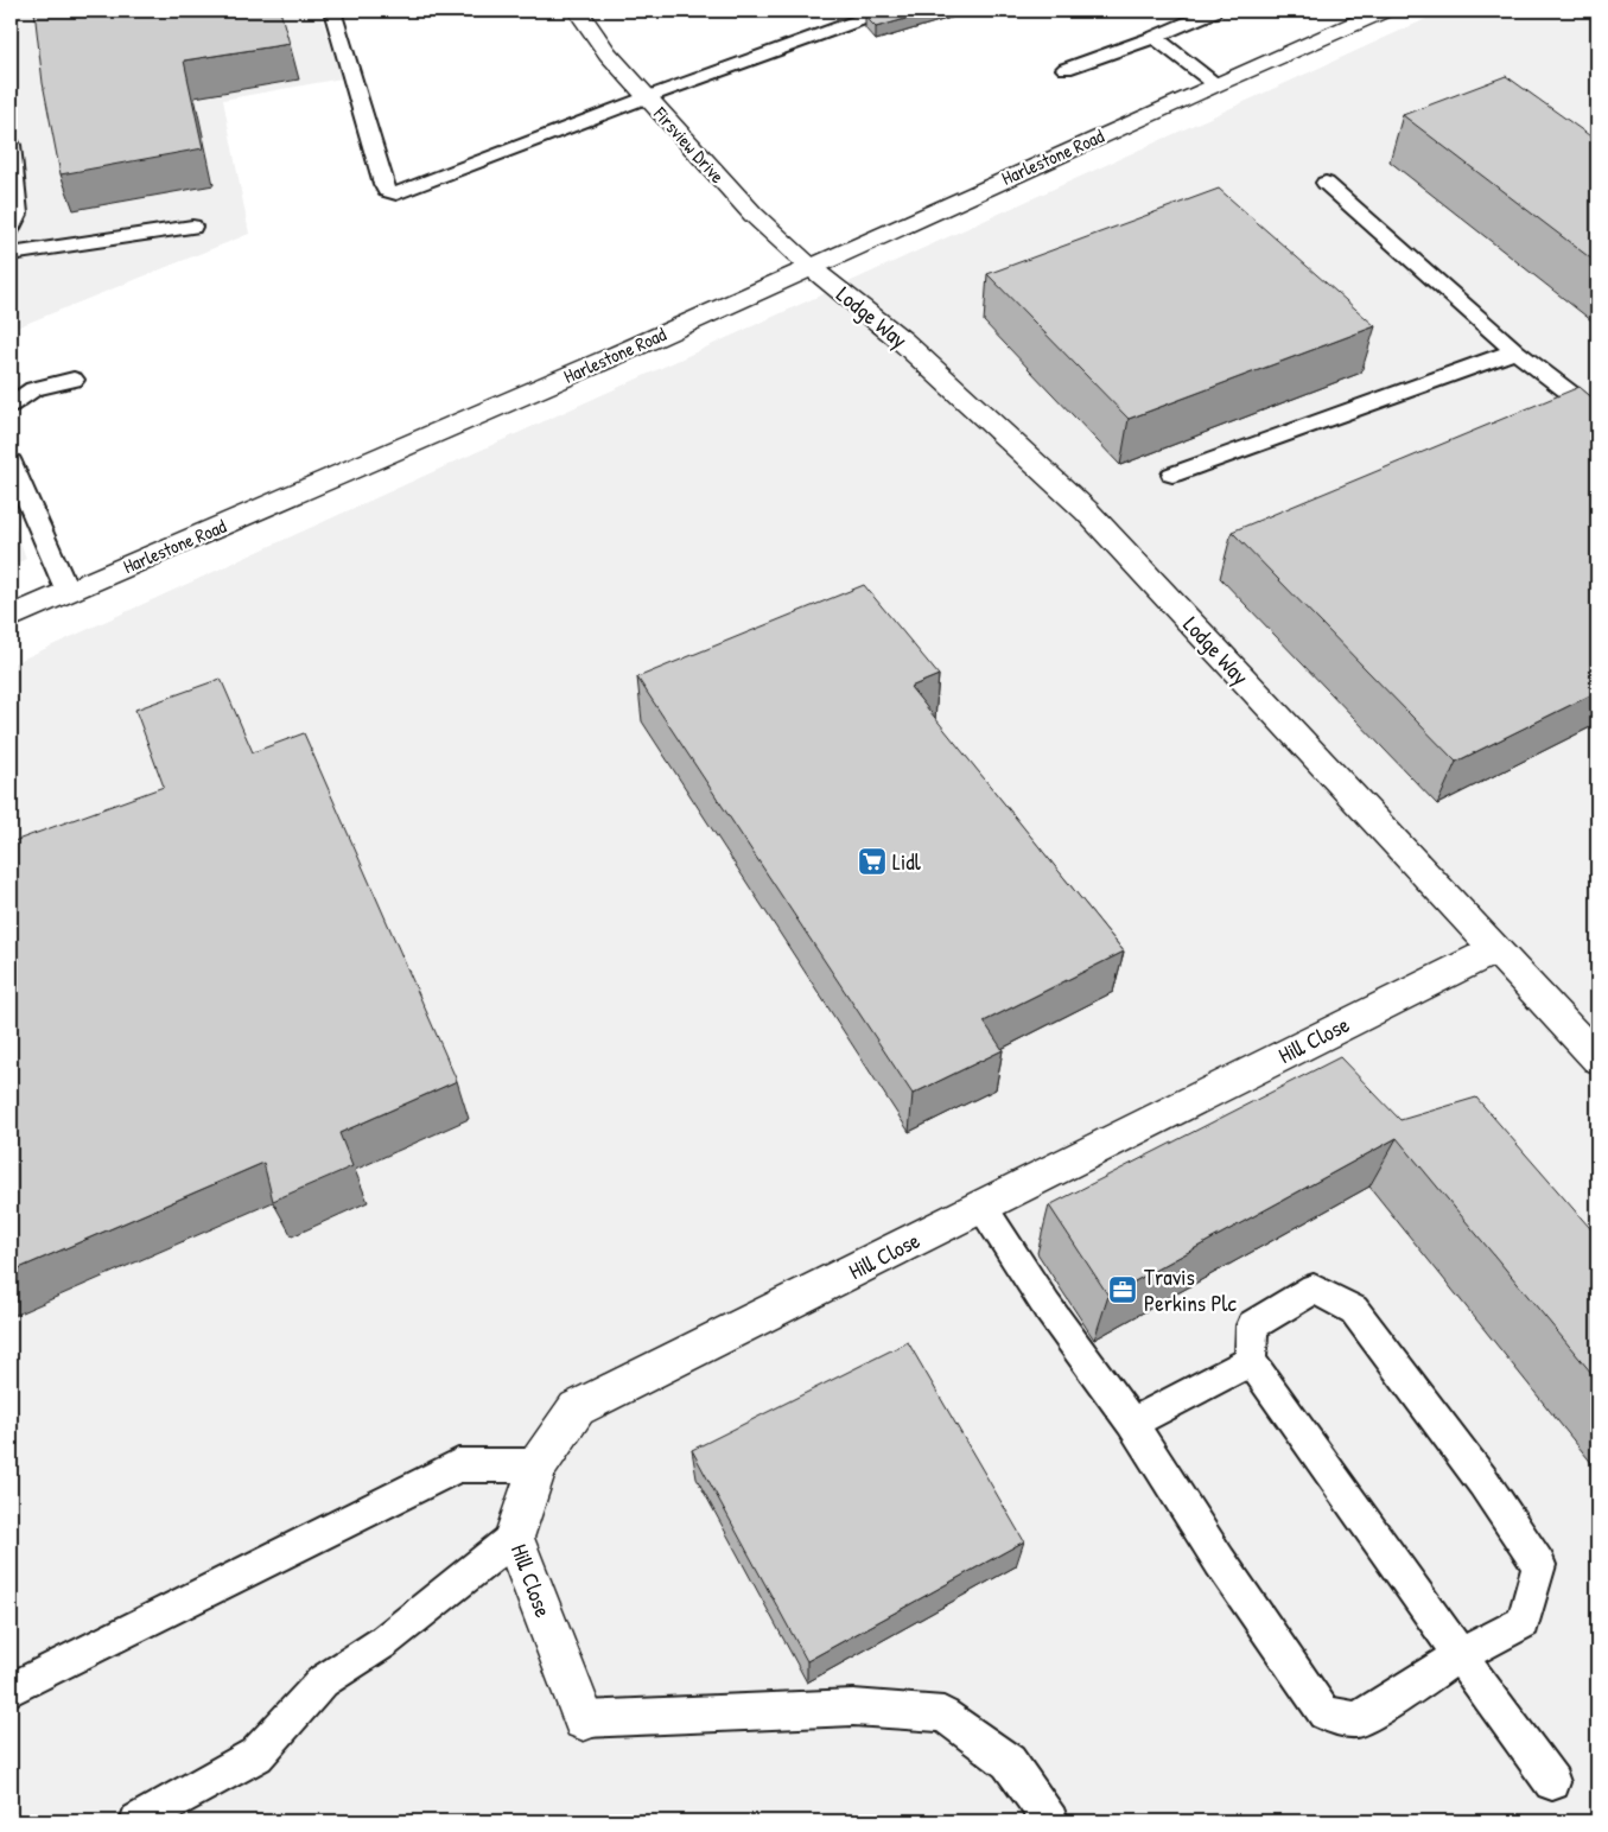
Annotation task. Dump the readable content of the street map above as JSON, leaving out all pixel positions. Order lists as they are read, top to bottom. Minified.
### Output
{"streets":{"street":["Firsview Drive","Harlestone Road","Lodge Way","Hill Close"]},"crossings":[["Firsview Drive","Harlestone Road"],["Firsview Drive","Lodge Way"],["Harlestone Road","Lodge Way"],["Lodge Way","Hill Close"]],"places":{"supermarket":["Lidl"],"office":["Travis Perkins Plc"]}}
